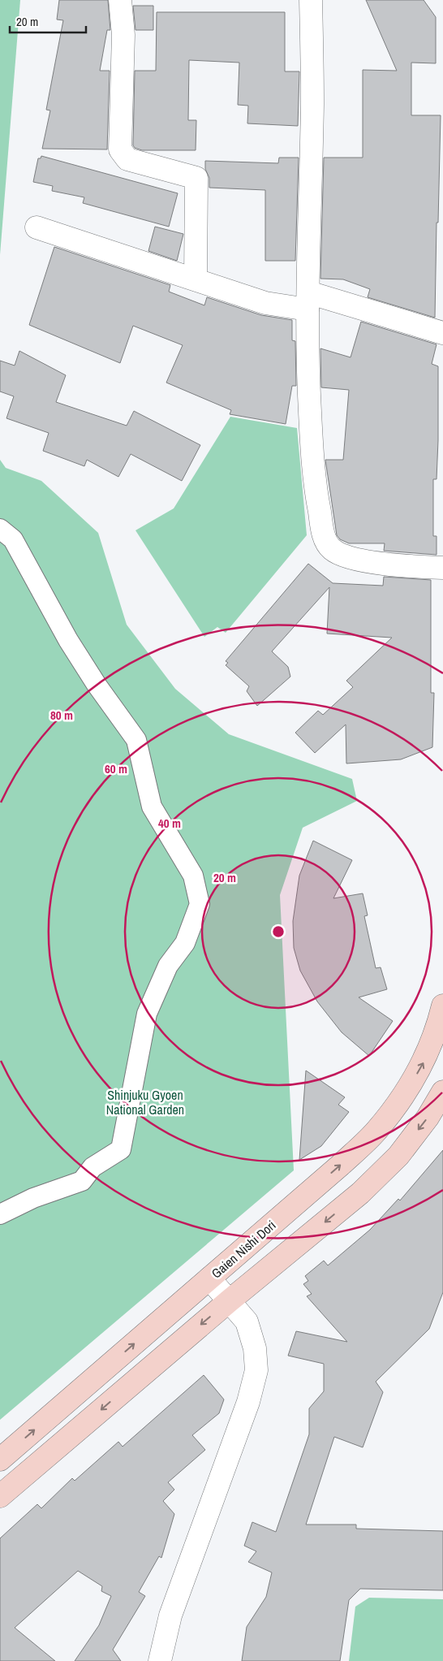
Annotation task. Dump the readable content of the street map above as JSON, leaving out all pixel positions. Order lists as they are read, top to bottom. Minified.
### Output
{"streets":{"main road":["Gaien Nishi Dori"]},"parks":["Shinjuku Gyoen National Garden"],"scale_bar":"20 m","rings":["80 m","60 m","40 m","20 m"]}
